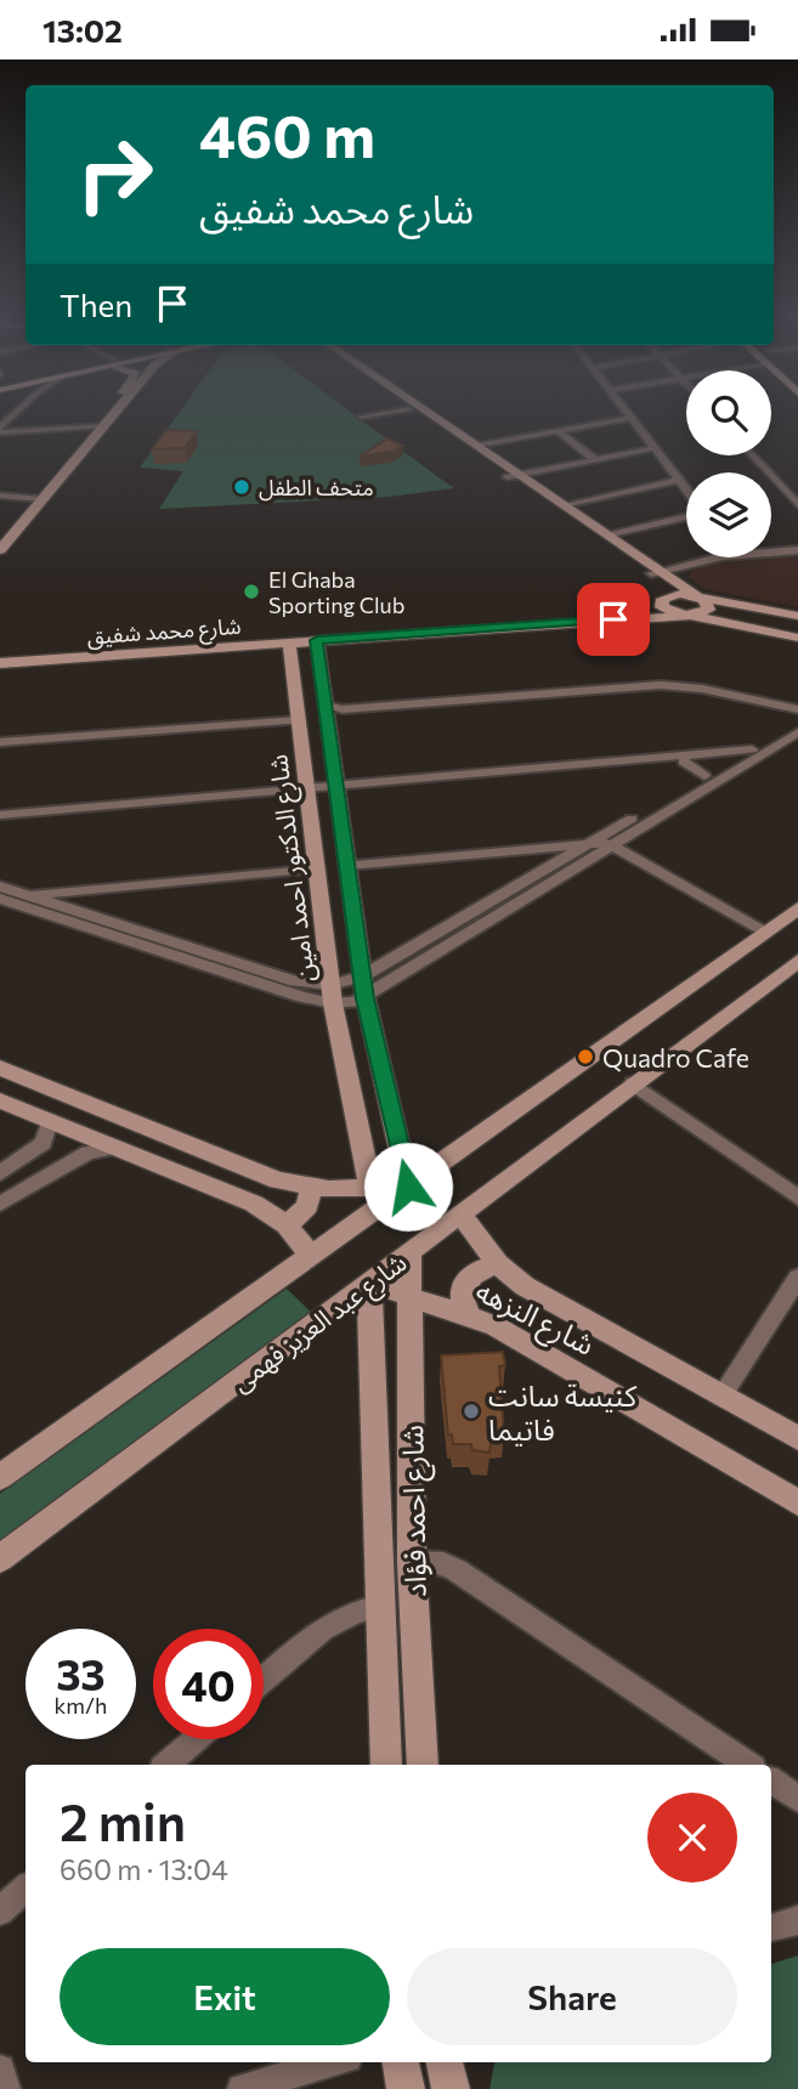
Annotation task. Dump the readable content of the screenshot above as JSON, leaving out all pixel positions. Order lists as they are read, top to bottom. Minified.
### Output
{"streets":{"street":["شارع محمد شفيق","شارع الدكتور احمد امين","شارع النزهه","شارع عبد العزيز فهمى","شارع احمد فؤاد"]},"crossings":[["شارع محمد شفيق","شارع الدكتور احمد امين"],["شارع النزهه","شارع عبد العزيز فهمى"],["شارع النزهه","شارع احمد فؤاد"],["شارع عبد العزيز فهمى","شارع احمد فؤاد"]],"places":["متحف الطفل","El Ghaba Sporting Club","Quadro Cafe","كنيسة سانت فاتيما"],"page":{"status":"13:02","turn":["460 m","شارع محمد شفيق"],"then":"Then","speed":"33 km/h","limit":"40","heading":["2 min","660 m · 13:04"],"buttons":["Exit","Share"]}}
